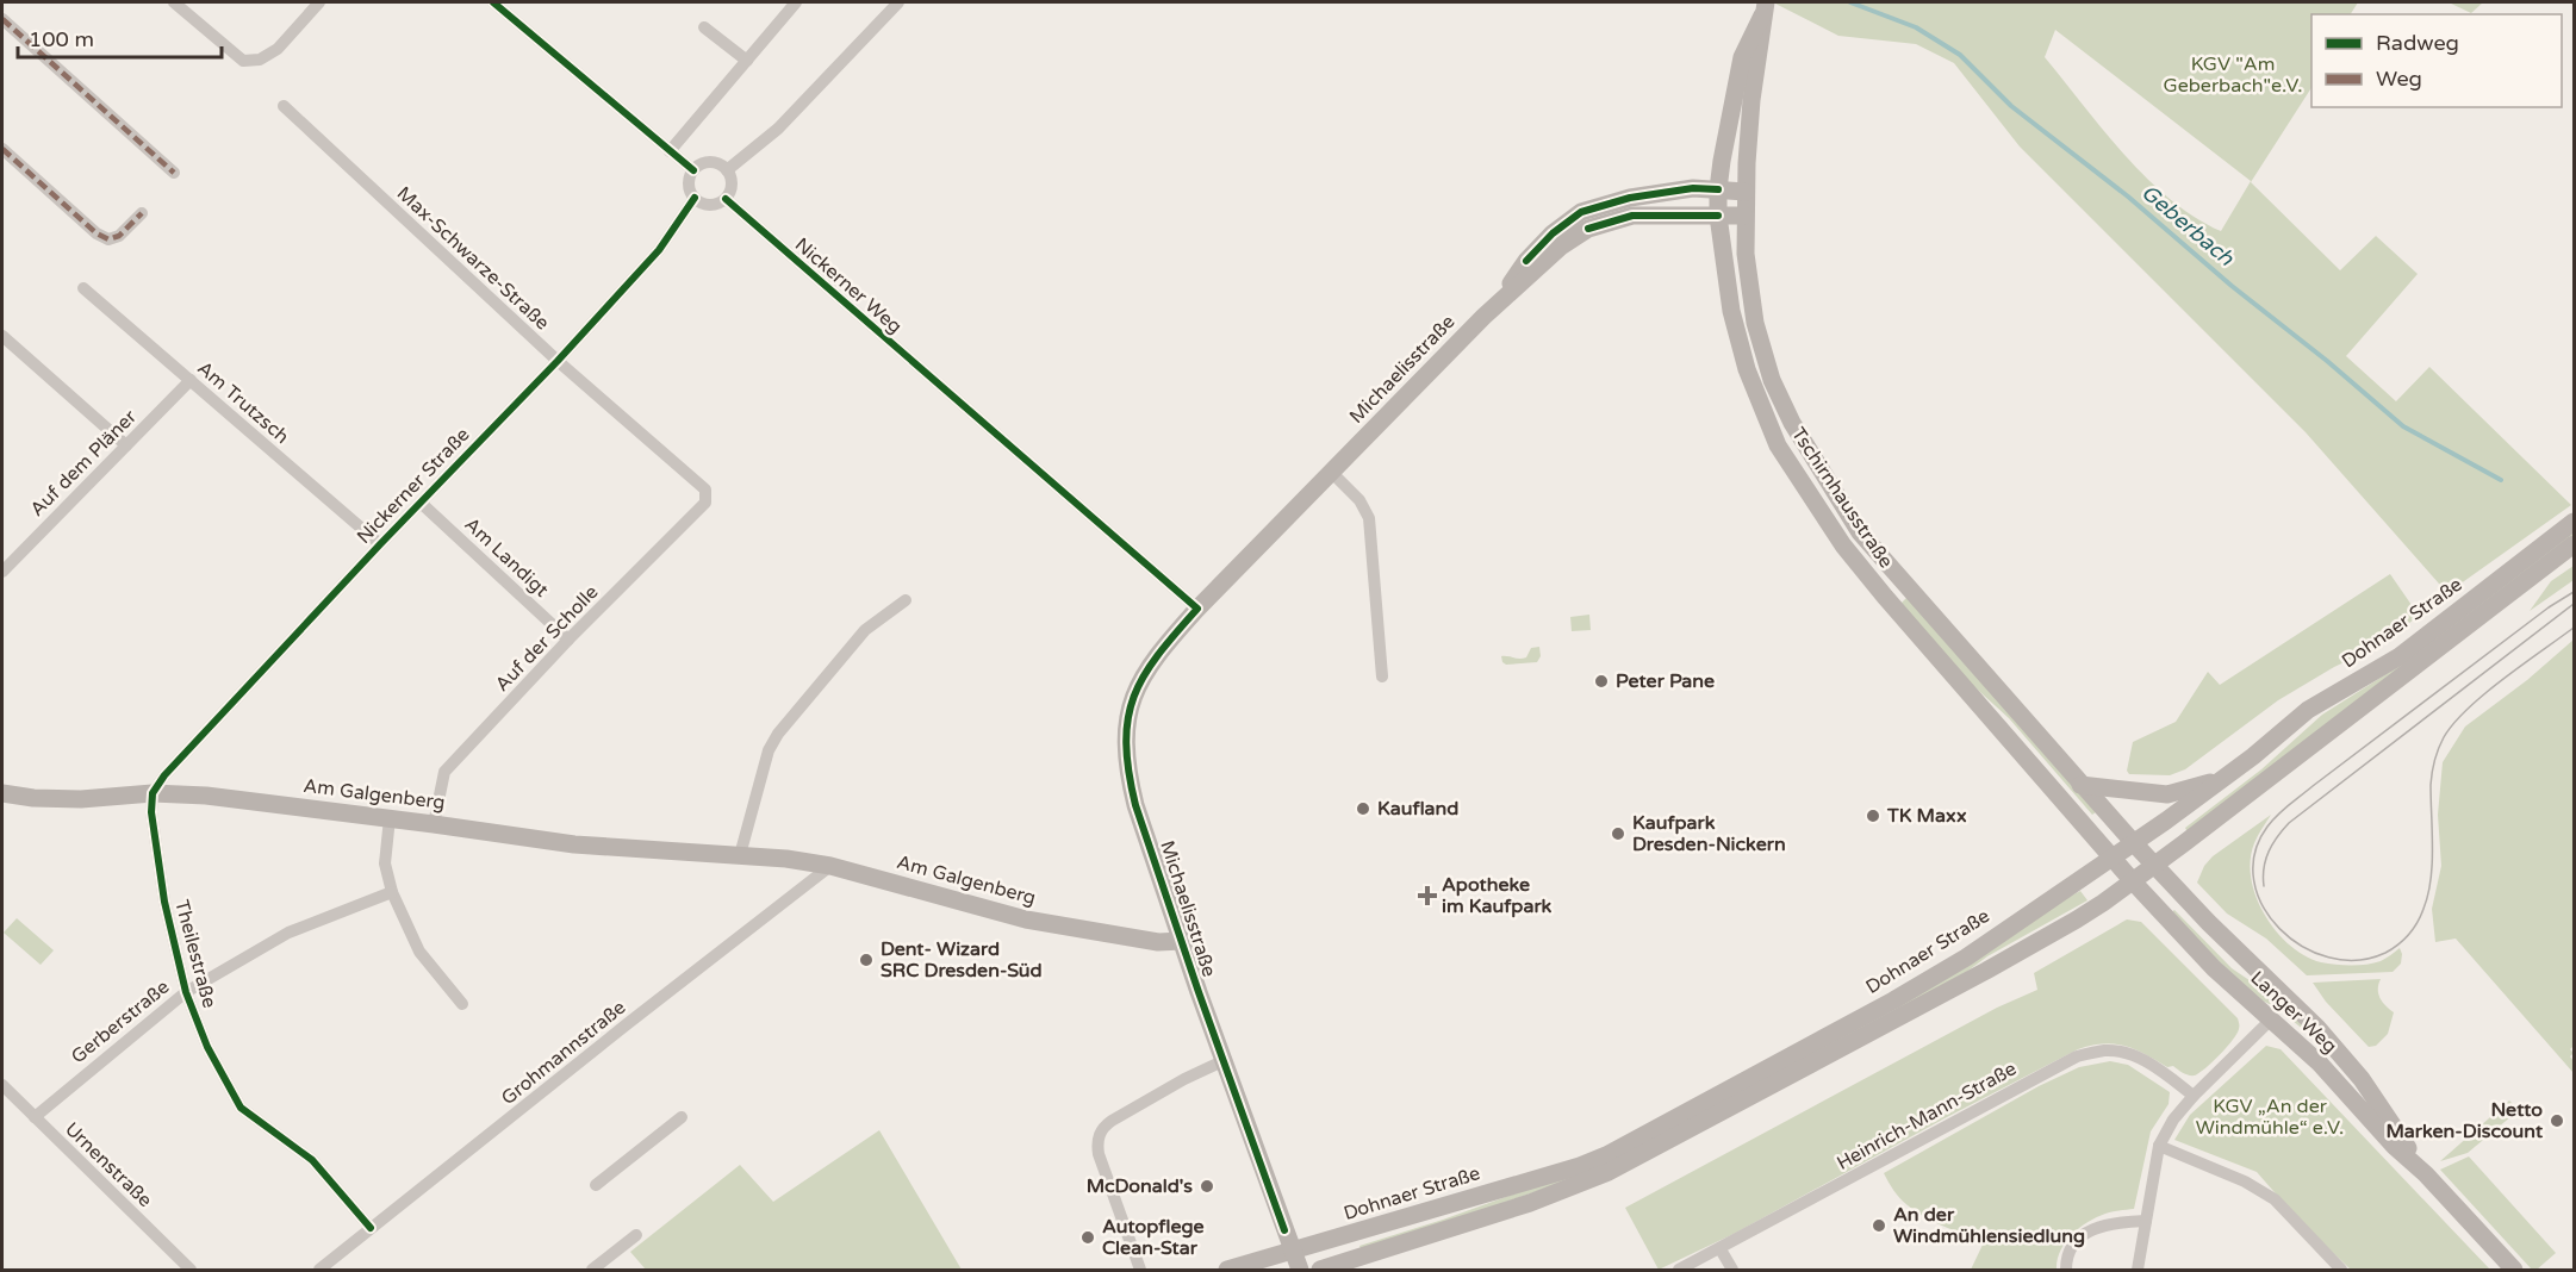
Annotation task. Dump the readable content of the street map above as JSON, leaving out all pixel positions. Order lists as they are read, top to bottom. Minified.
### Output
{"streets":{"main road":["Michaelisstraße","Tschirnhausstraße","Dohnaer Straße","Am Galgenberg","Langer Weg"],"street":["Max-Schwarze-Straße","Nickerner Weg","Am Trutzsch","Auf dem Pläner","Nickerner Straße","Am Landigt","Auf der Scholle","Theilestraße","Gerberstraße","Grohmannstraße","Heinrich-Mann-Straße","Urnenstraße"]},"crossings":[["Max-Schwarze-Straße","Nickerner Straße"],["Max-Schwarze-Straße","Auf der Scholle"],["Nickerner Weg","Michaelisstraße"],["Nickerner Weg","Nickerner Straße"],["Michaelisstraße","Tschirnhausstraße"],["Michaelisstraße","Dohnaer Straße"],["Michaelisstraße","Am Galgenberg"],["Am Trutzsch","Auf dem Pläner"],["Am Trutzsch","Nickerner Straße"],["Nickerner Straße","Am Landigt"],["Nickerner Straße","Am Galgenberg"],["Nickerner Straße","Theilestraße"],["Tschirnhausstraße","Dohnaer Straße"],["Tschirnhausstraße","Langer Weg"],["Am Landigt","Auf der Scholle"],["Dohnaer Straße","Langer Weg"],["Auf der Scholle","Am Galgenberg"],["Am Galgenberg","Theilestraße"],["Am Galgenberg","Grohmannstraße"],["Theilestraße","Gerberstraße"],["Theilestraße","Grohmannstraße"],["Gerberstraße","Urnenstraße"]],"water":["Geberbach"],"parks":["KGV \"Am Geberbach\"e.V.","KGV „An der Windmühle“ e.V."],"places":{"other":["Peter Pane","Kaufland","TK Maxx","Kaufpark Dresden-Nickern","Dent- Wizard SRC Dresden-Süd","Netto Marken-Discount","McDonald's","An der Windmühlensiedlung","Autopflege Clean-Star"],"health":["Apotheke im Kaufpark"]},"legend":["Radweg","Weg"],"scale_bar":"100 m"}
